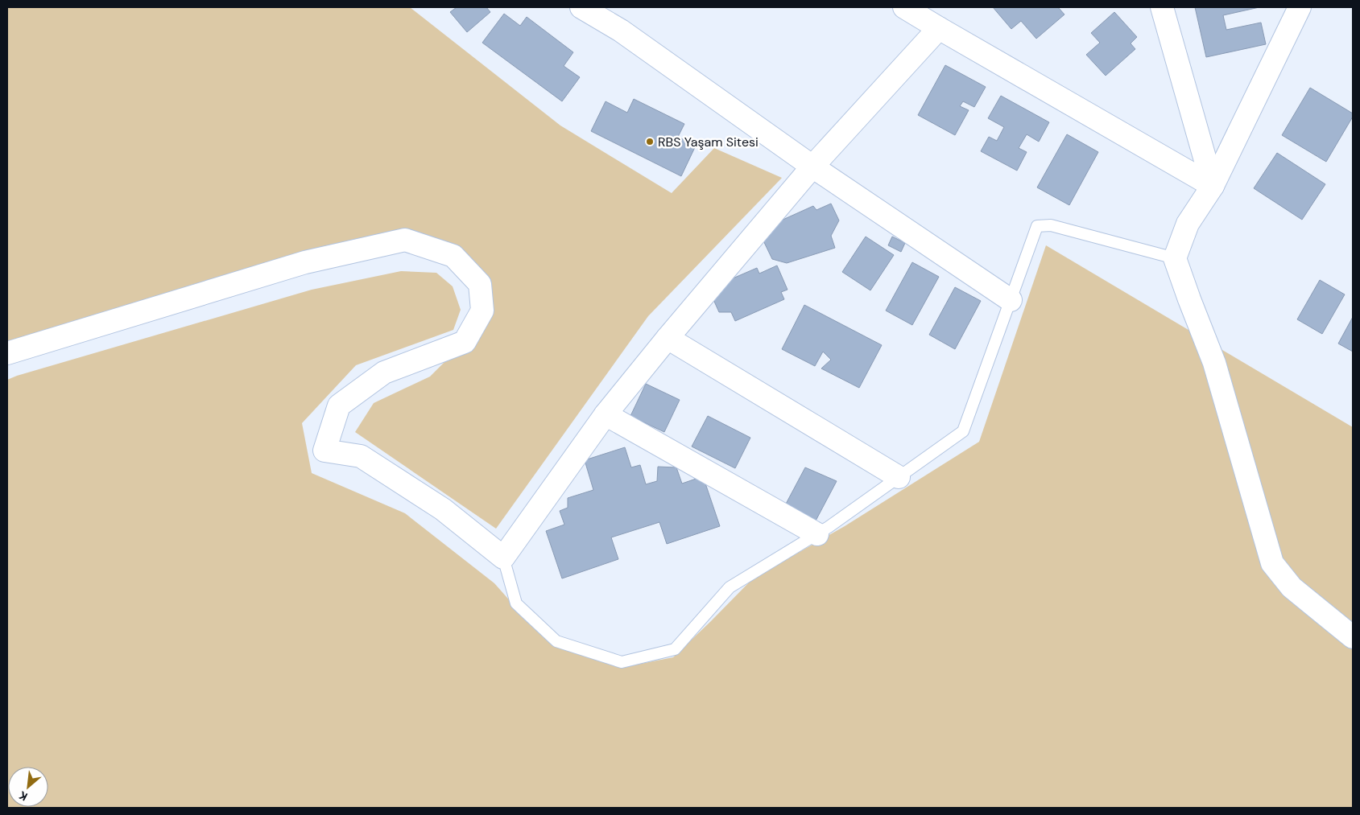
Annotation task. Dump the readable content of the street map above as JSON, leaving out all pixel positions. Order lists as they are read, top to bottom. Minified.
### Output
{"places":["RBS Yaşam Sitesi"],"north":"bottom left"}
